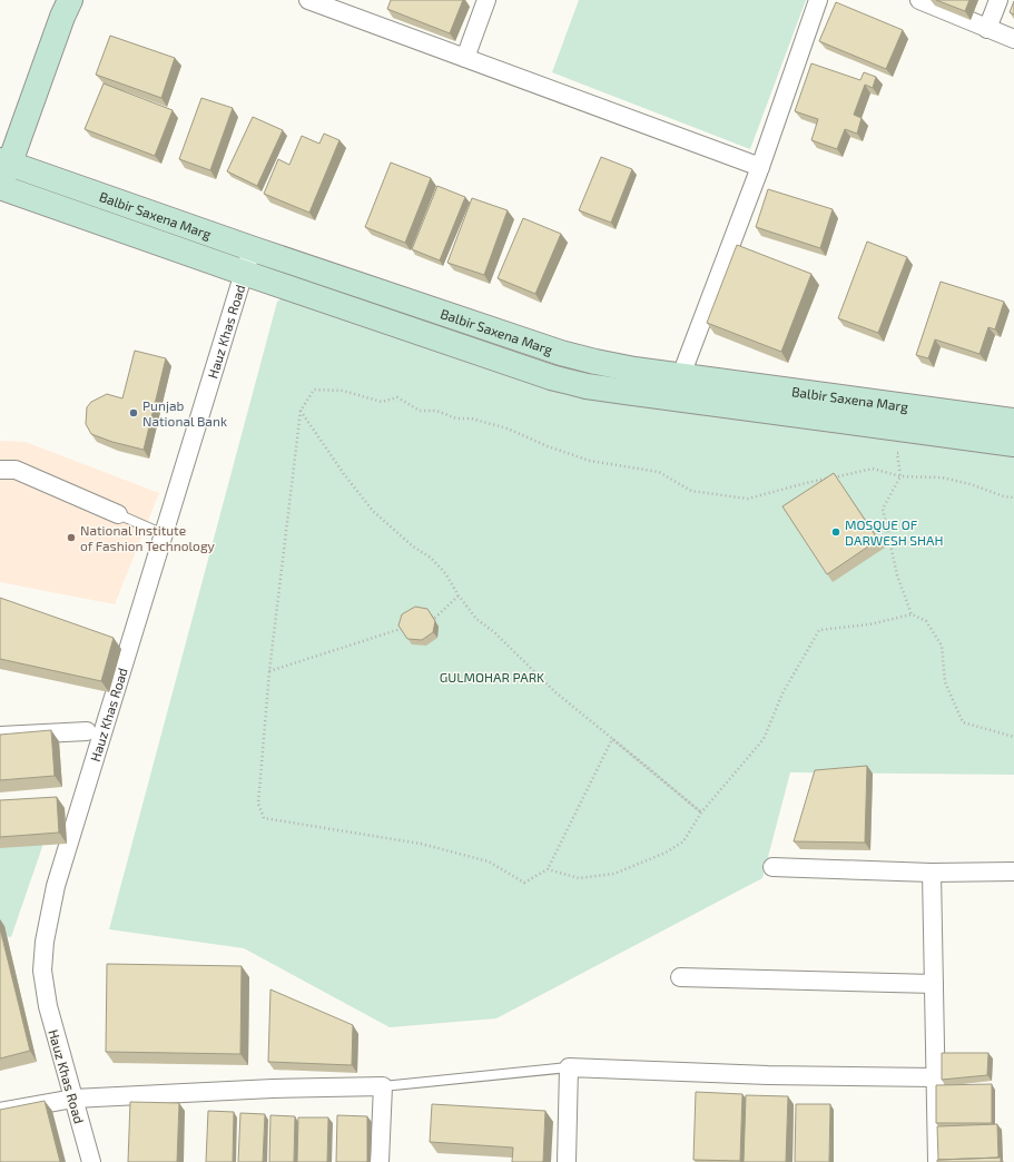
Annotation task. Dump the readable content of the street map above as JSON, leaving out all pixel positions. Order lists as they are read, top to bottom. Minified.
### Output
{"streets":{"street":["Balbir Saxena Marg","Hauz Khas Road"]},"crossings":[["Balbir Saxena Marg","Hauz Khas Road"]],"parks":["GULMOHAR PARK"],"places":["Punjab National Bank","MOSQUE OF DARWESH SHAH","National Institute of Fashion Technology"]}
